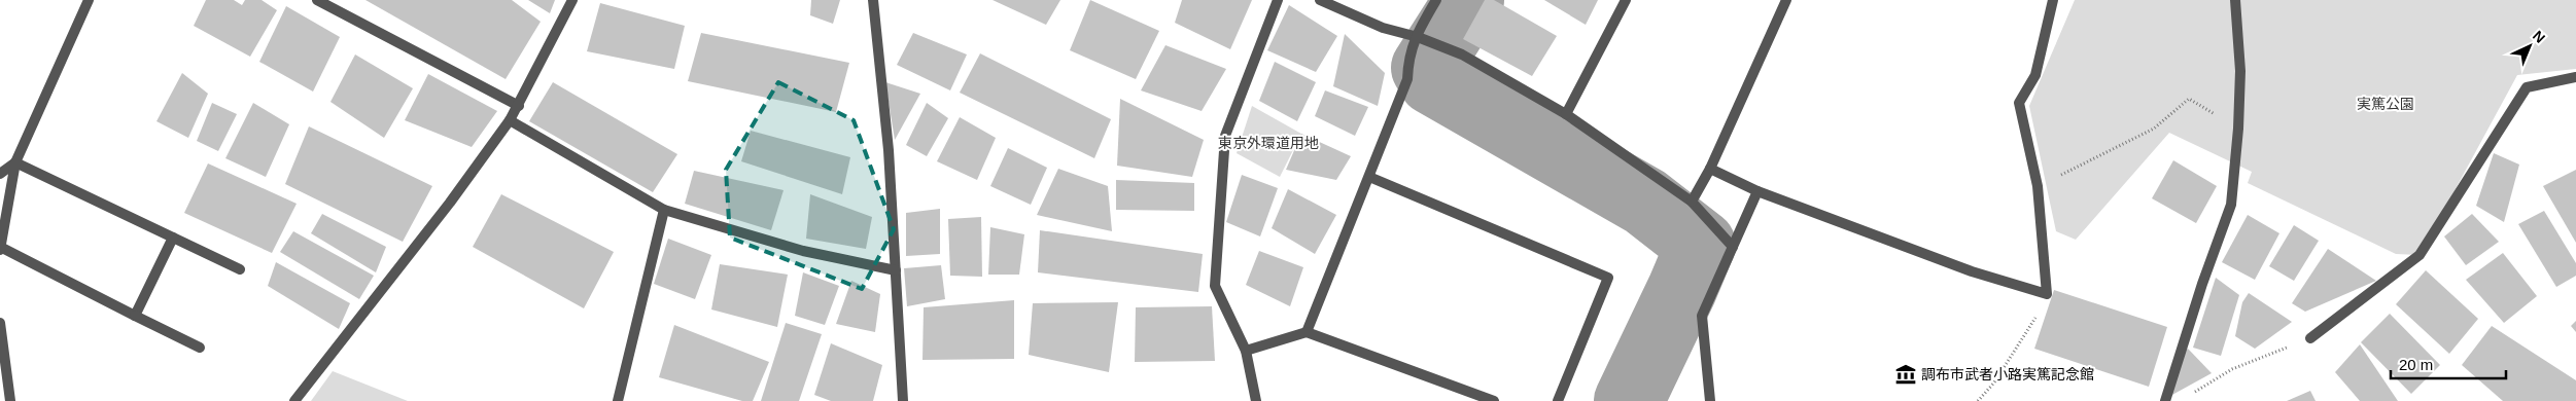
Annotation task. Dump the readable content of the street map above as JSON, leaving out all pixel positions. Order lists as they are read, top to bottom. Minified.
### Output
{"parks":["実篤公園","東京外環道用地"],"places":{"museum":["調布市武者小路実篤記念館"]},"scale_bar":"20 m","north":"top right"}
